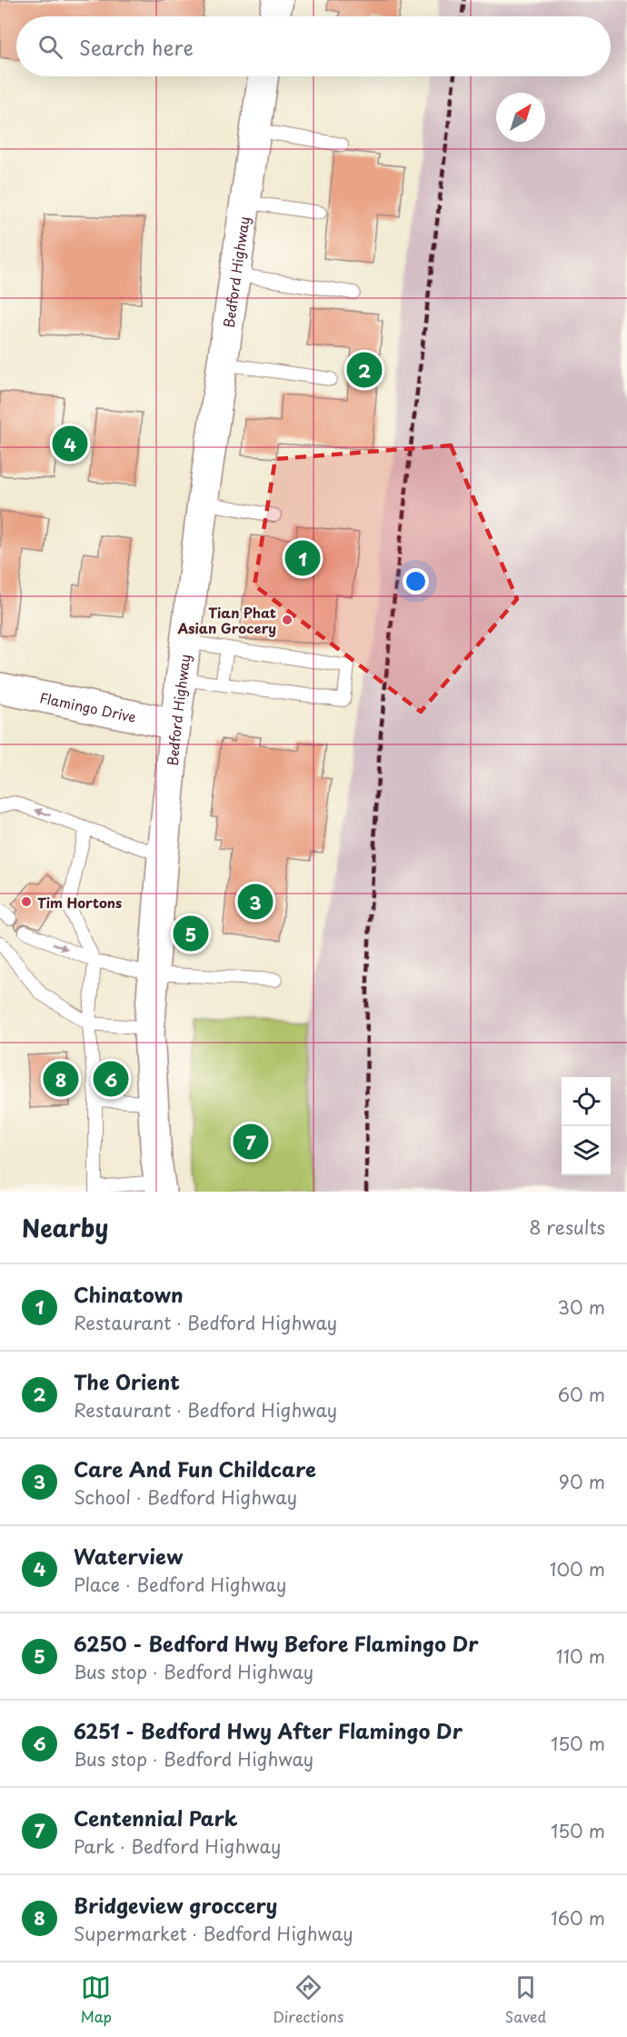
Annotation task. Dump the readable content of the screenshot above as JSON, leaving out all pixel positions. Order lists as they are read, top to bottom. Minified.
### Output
{"streets":{"main road":["Bedford Highway","Flamingo Drive"]},"crossings":[["Bedford Highway","Flamingo Drive"]],"places":["Tian Phat Asian Grocery","Tim Hortons"],"north":"top right","page":{"search":"Search here","pins":["2","4","1","3","5","6","8","7"],"heading":["Nearby","8 results"],"list":[{"mark":"1","name":"Chinatown","note":"Restaurant · Bedford Highway","value":"30 m"},{"mark":"2","name":"The Orient","note":"Restaurant · Bedford Highway","value":"60 m"},{"mark":"3","name":"Care And Fun Childcare","note":"School · Bedford Highway","value":"90 m"},{"mark":"4","name":"Waterview","note":"Place · Bedford Highway","value":"100 m"},{"mark":"5","name":"6250 - Bedford Hwy Before Flamingo Dr","note":"Bus stop · Bedford Highway","value":"110 m"},{"mark":"6","name":"6251 - Bedford Hwy After Flamingo Dr","note":"Bus stop · Bedford Highway","value":"150 m"},{"mark":"7","name":"Centennial Park","note":"Park · Bedford Highway","value":"150 m"},{"mark":"8","name":"Bridgeview groccery","note":"Supermarket · Bedford Highway","value":"160 m"}],"nav":["Map","Directions","Saved"]}}
